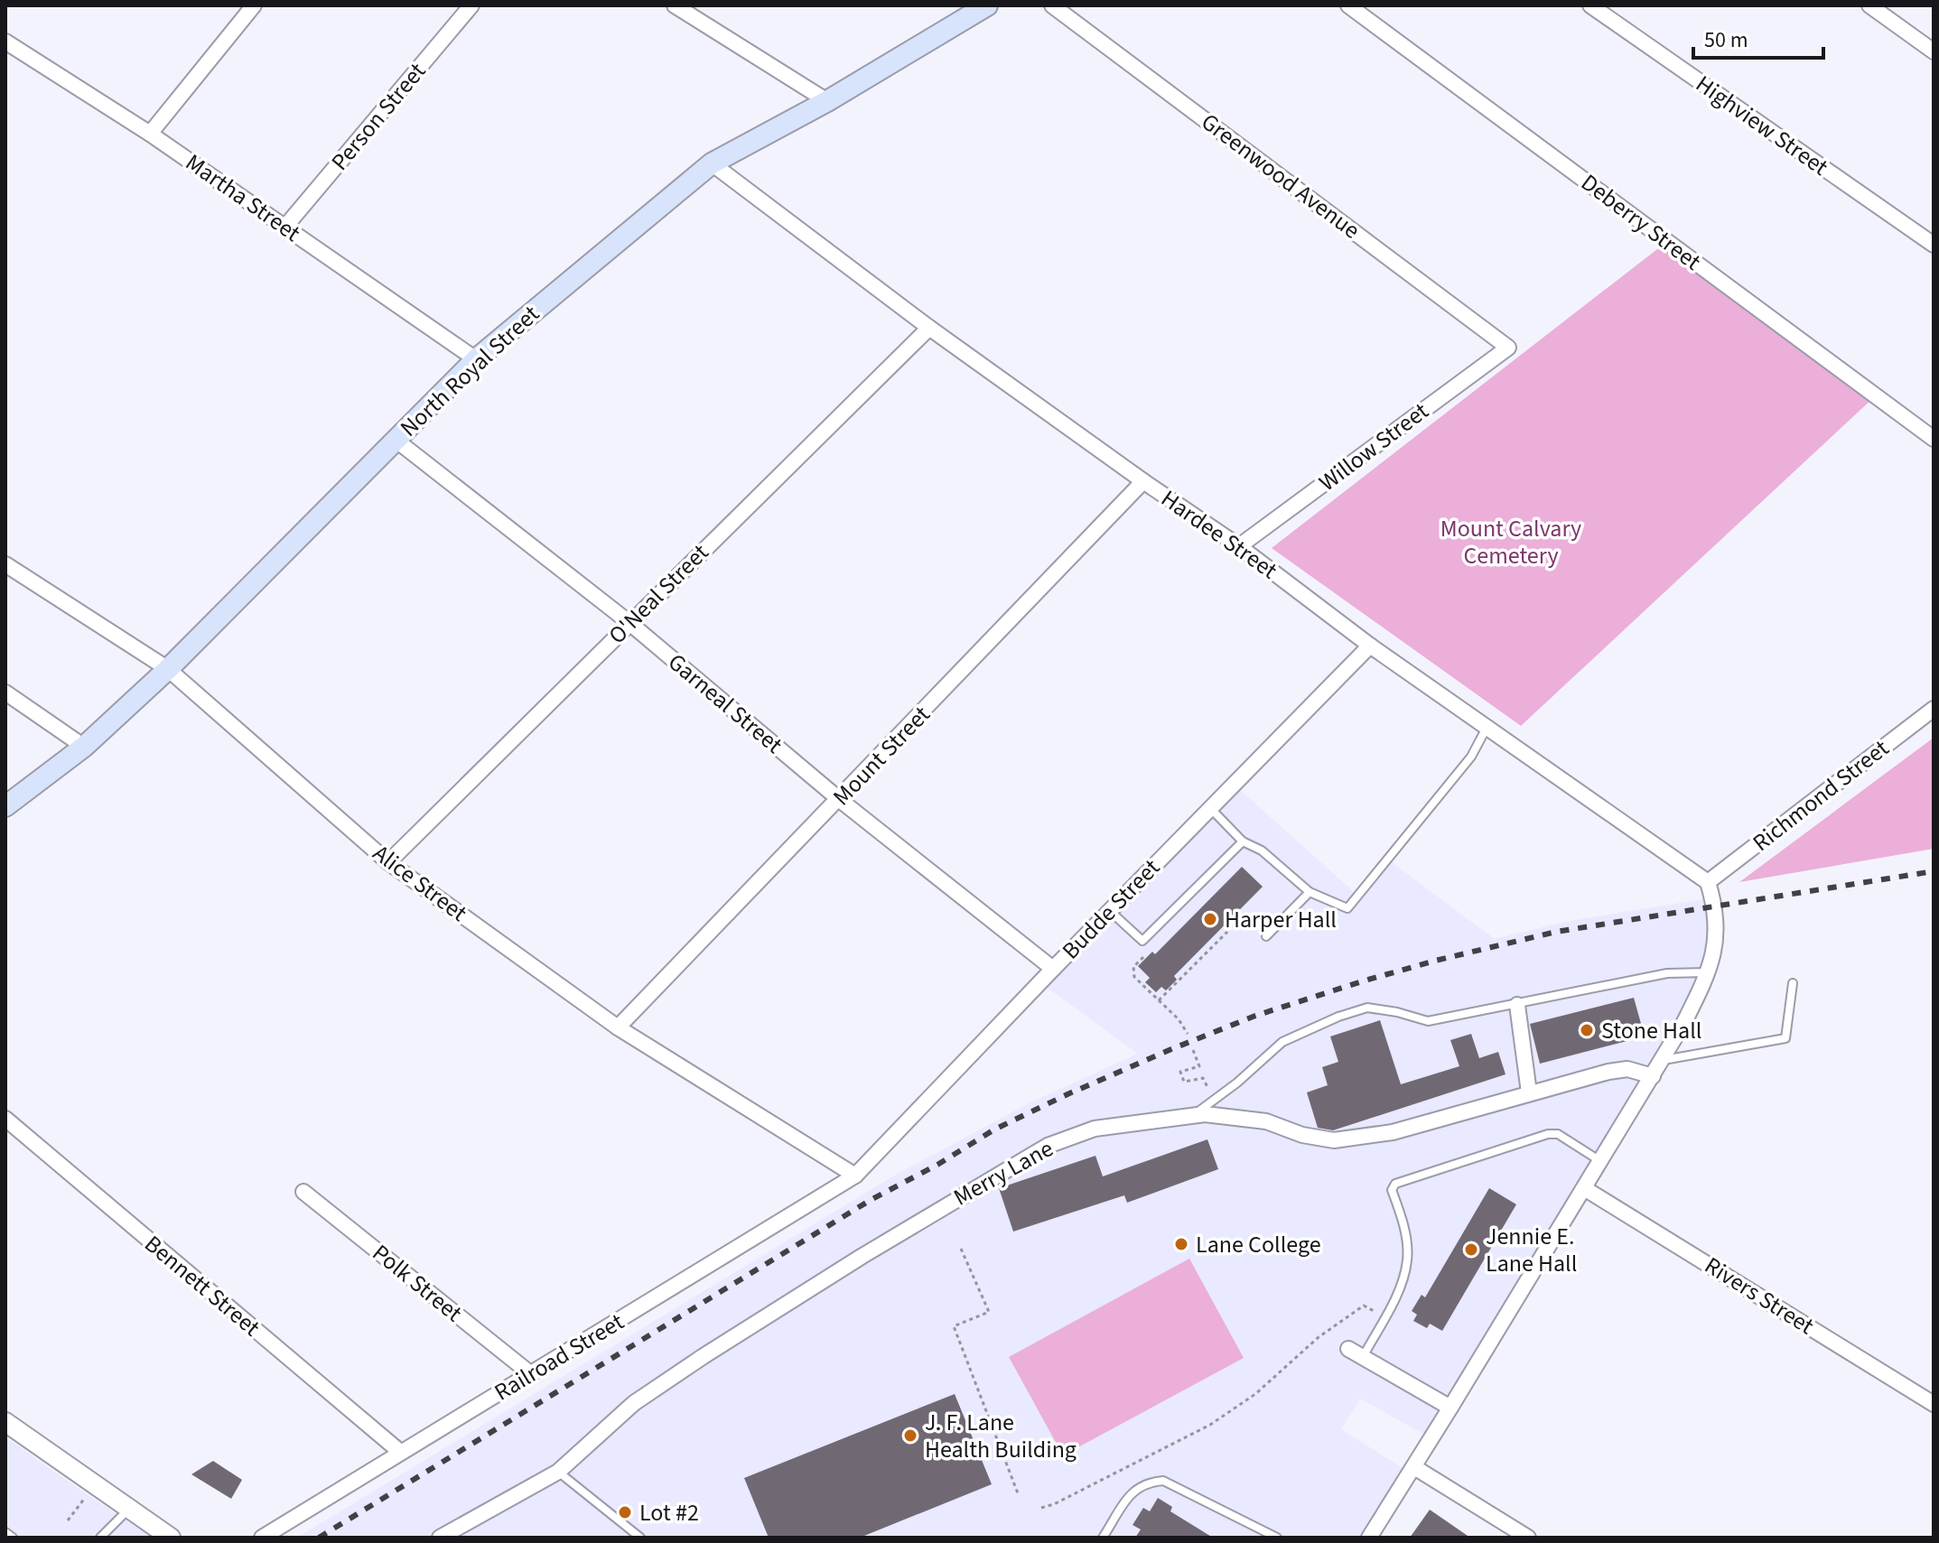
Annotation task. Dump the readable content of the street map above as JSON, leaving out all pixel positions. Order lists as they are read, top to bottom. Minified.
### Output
{"streets":{"main road":["North Royal Street"],"street":["Person Street","Highview Street","Greenwood Avenue","Martha Street","Deberry Street","Willow Street","Hardee Street","O'Neal Street","Garneal Street","Mount Street","Richmond Street","Alice Street","Budde Street","Merry Lane","Polk Street","Bennett Street","Rivers Street","Railroad Street"]},"crossings":[["Person Street","Martha Street"],["Greenwood Avenue","Willow Street"],["Martha Street","North Royal Street"],["North Royal Street","Hardee Street"],["North Royal Street","Garneal Street"],["North Royal Street","Alice Street"],["Willow Street","Hardee Street"],["Hardee Street","O'Neal Street"],["Hardee Street","Mount Street"],["Hardee Street","Richmond Street"],["Hardee Street","Budde Street"],["O'Neal Street","Garneal Street"],["O'Neal Street","Alice Street"],["Garneal Street","Mount Street"],["Garneal Street","Budde Street"],["Mount Street","Alice Street"],["Alice Street","Budde Street"],["Alice Street","Railroad Street"],["Budde Street","Railroad Street"],["Polk Street","Railroad Street"],["Bennett Street","Railroad Street"]],"parks":["Mount Calvary Cemetery"],"places":["Harper Hall","Stone Hall","Lane College","Jennie E. Lane Hall","J. F. Lane Health Building","Lot #2"],"scale_bar":"50 m"}
